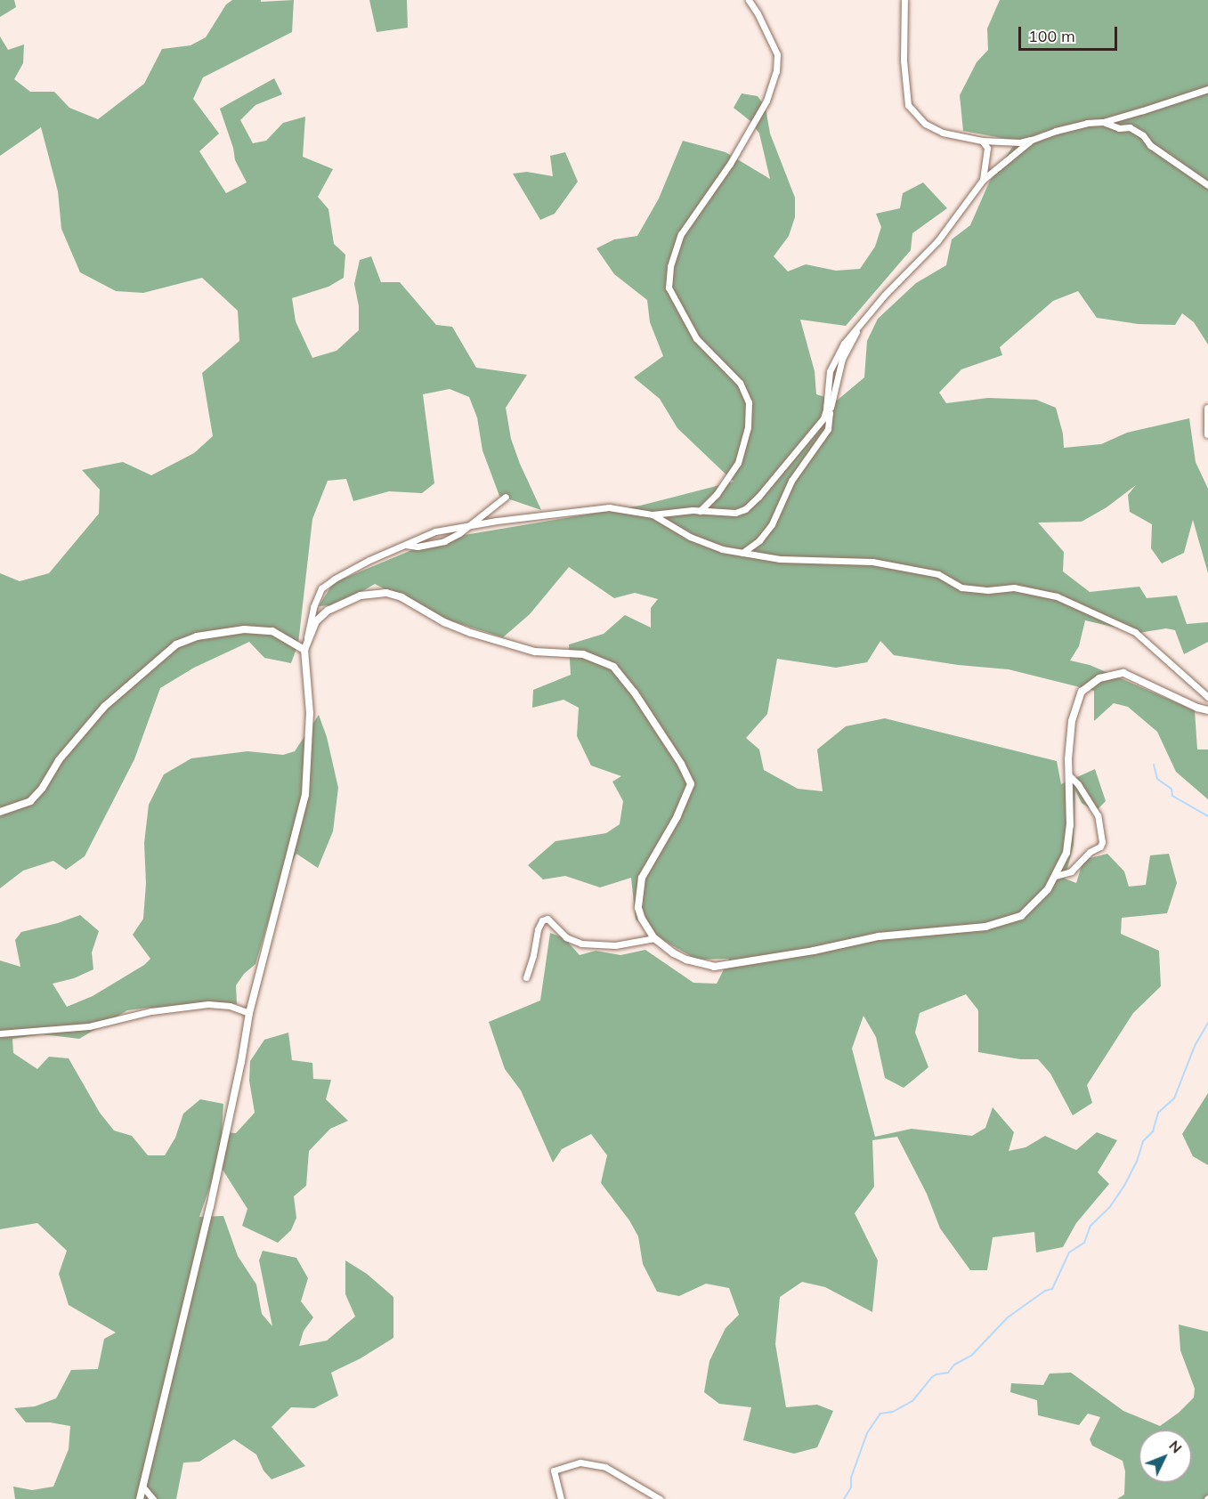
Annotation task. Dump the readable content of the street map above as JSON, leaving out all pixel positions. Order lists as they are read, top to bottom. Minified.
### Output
{"scale_bar":"100 m","north":"top right"}
